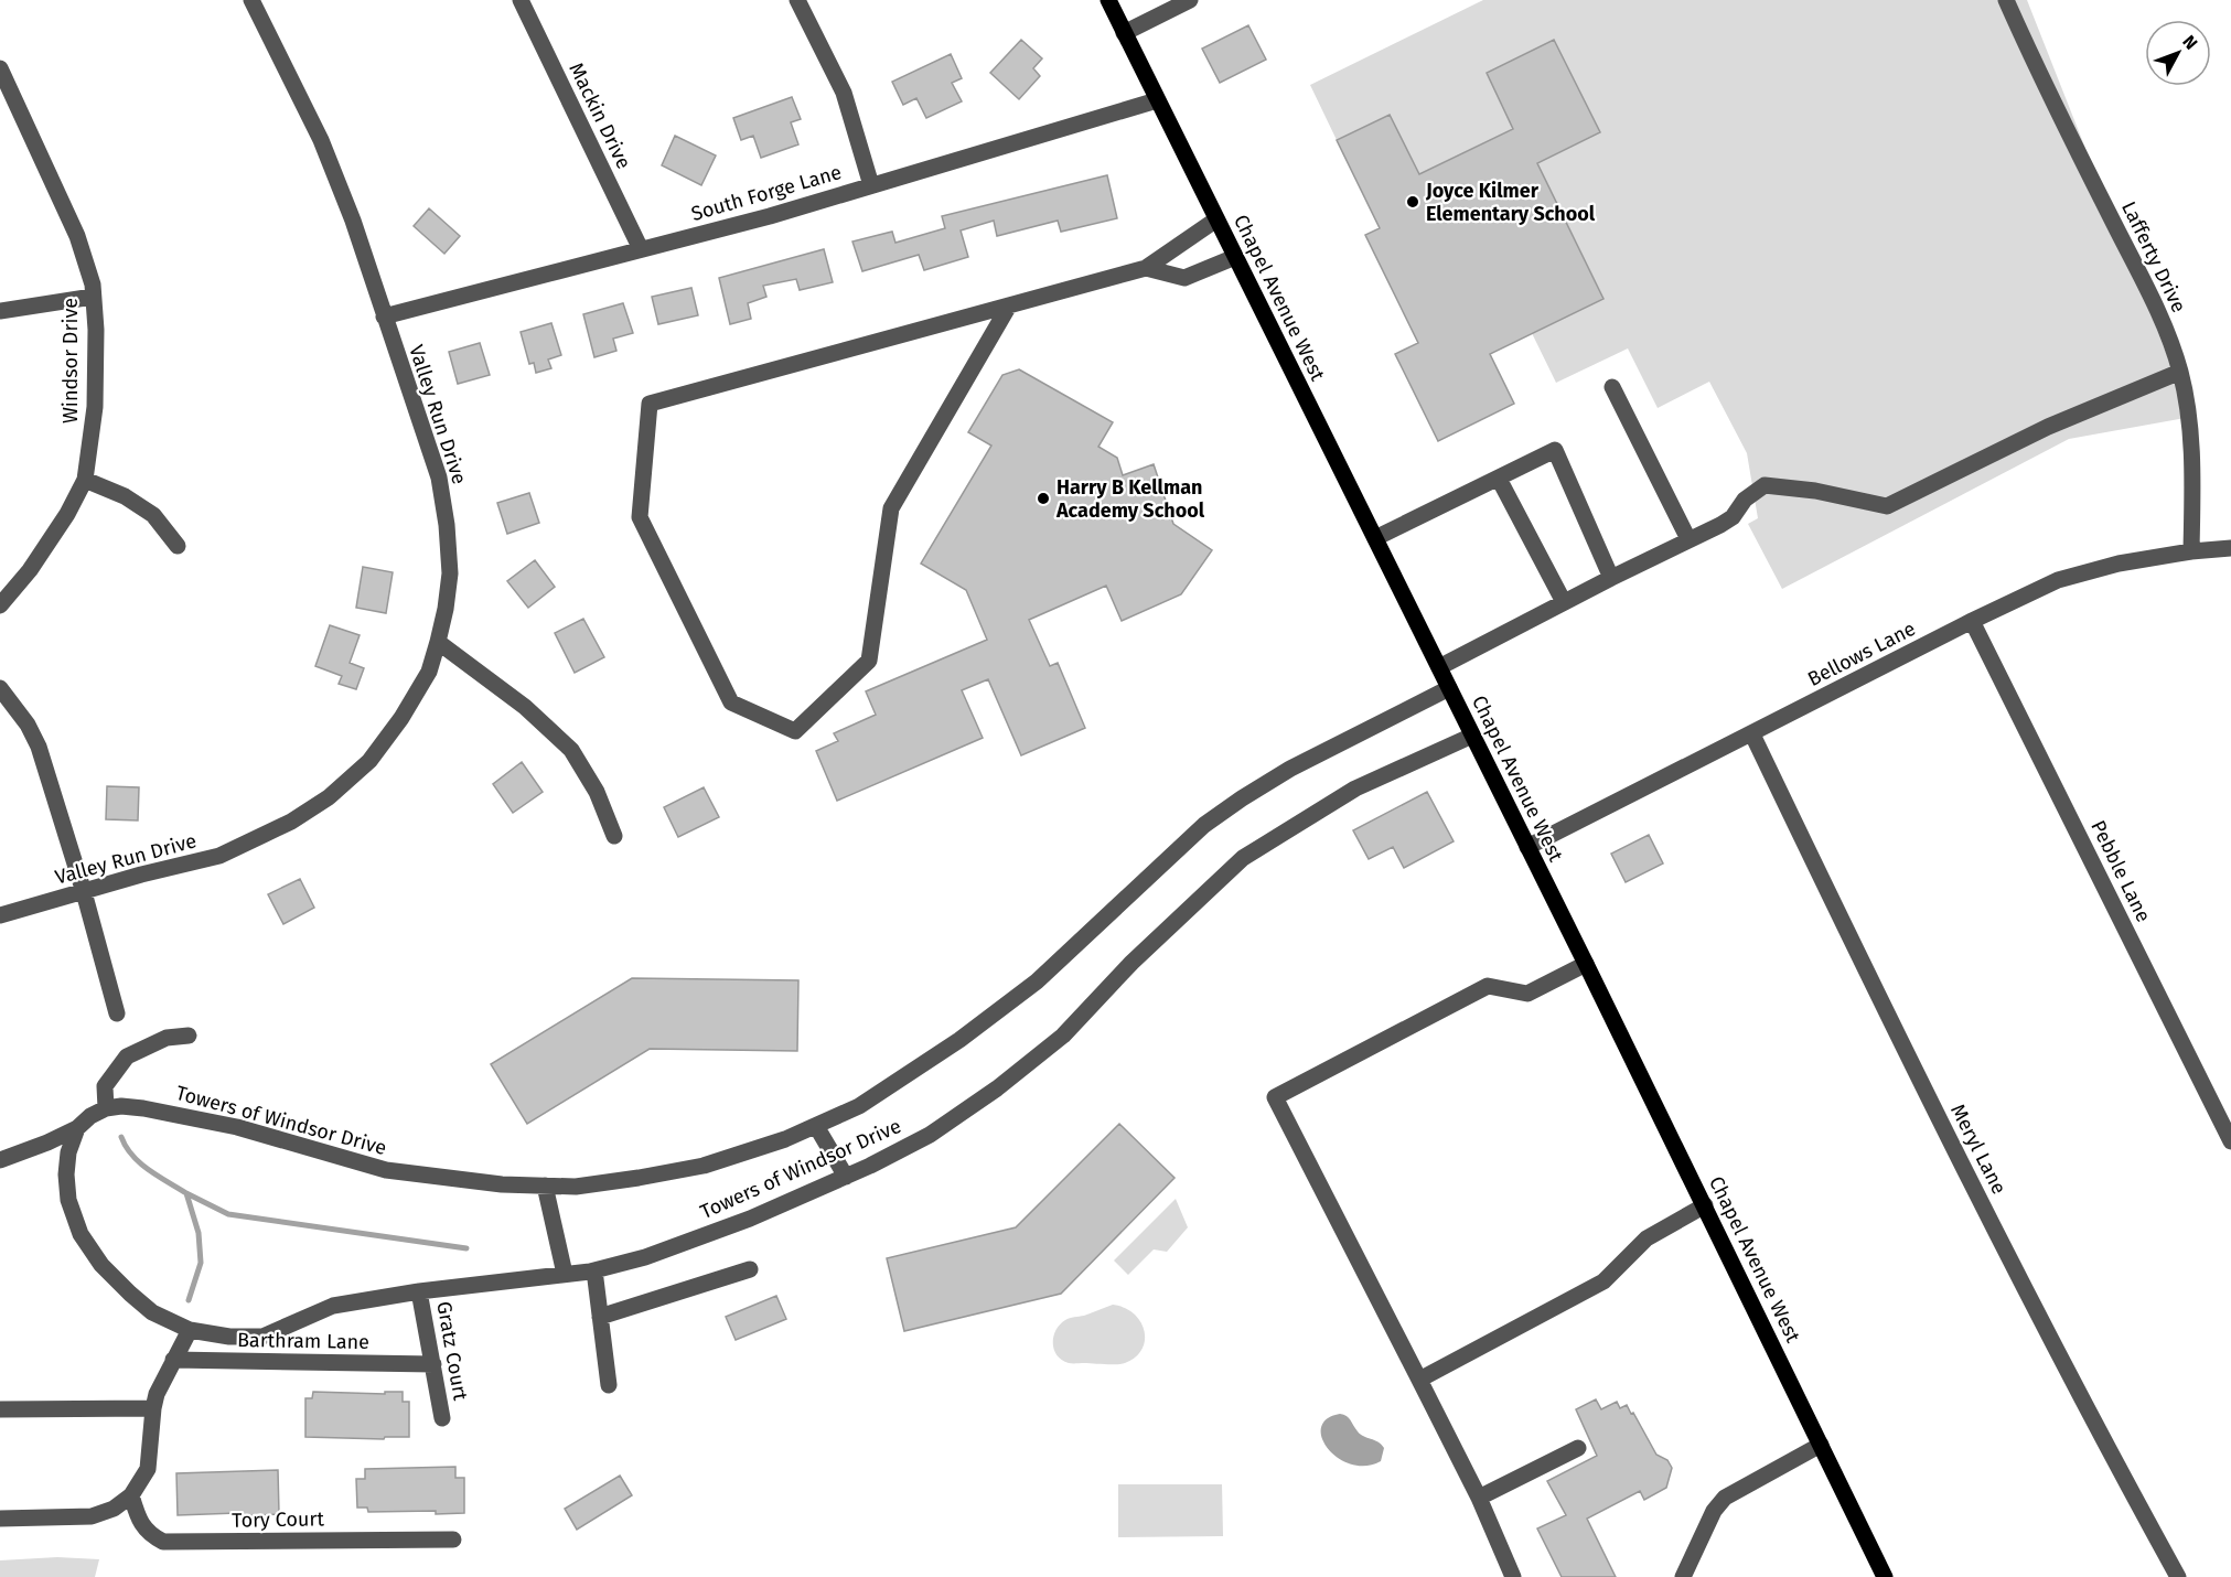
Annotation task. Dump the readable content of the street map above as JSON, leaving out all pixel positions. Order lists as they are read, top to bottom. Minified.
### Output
{"streets":{"main road":["Chapel Avenue West"],"street":["Mackin Drive","South Forge Lane","Lafferty Drive","Windsor Drive","Valley Run Drive","Bellows Lane","Pebble Lane","Towers of Windsor Drive","Meryl Lane","Barthram Lane","Gratz Court","Tory Court"]},"crossings":[["Mackin Drive","South Forge Lane"],["South Forge Lane","Chapel Avenue West"],["South Forge Lane","Valley Run Drive"],["Lafferty Drive","Bellows Lane"],["Chapel Avenue West","Bellows Lane"],["Chapel Avenue West","Towers of Windsor Drive"],["Bellows Lane","Pebble Lane"],["Bellows Lane","Meryl Lane"],["Towers of Windsor Drive","Gratz Court"],["Barthram Lane","Gratz Court"]],"places":["Joyce Kilmer Elementary School","Harry B Kellman Academy School"],"north":"top right"}
